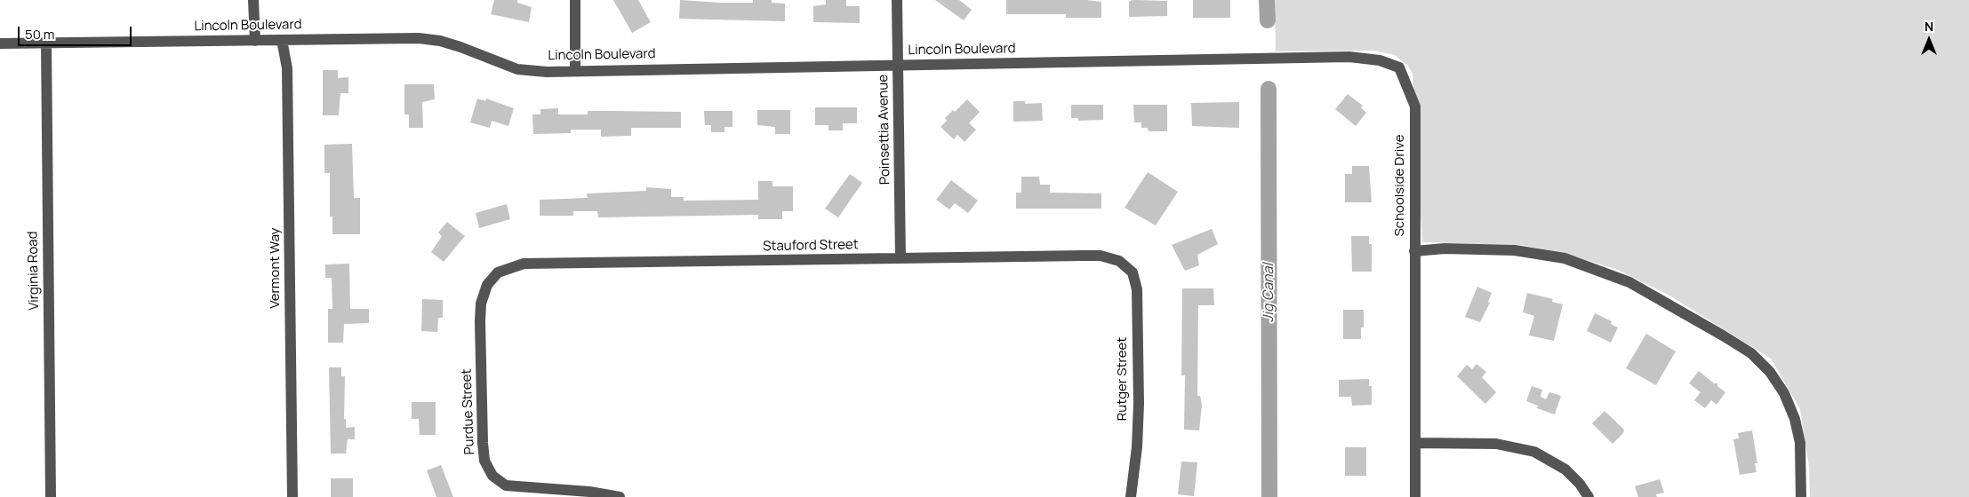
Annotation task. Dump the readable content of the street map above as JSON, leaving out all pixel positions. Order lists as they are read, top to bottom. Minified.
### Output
{"streets":{"street":["Lincoln Boulevard","Poinsettia Avenue","Schoolside Drive","Stauford Street","Vermont Way","Virginia Road","Rutger Street","Purdue Street"]},"crossings":[["Lincoln Boulevard","Poinsettia Avenue"],["Lincoln Boulevard","Schoolside Drive"],["Lincoln Boulevard","Vermont Way"],["Lincoln Boulevard","Virginia Road"],["Poinsettia Avenue","Stauford Street"],["Stauford Street","Rutger Street"],["Stauford Street","Purdue Street"]],"water":["Jig Canal"],"scale_bar":"50 m","north":"top"}
